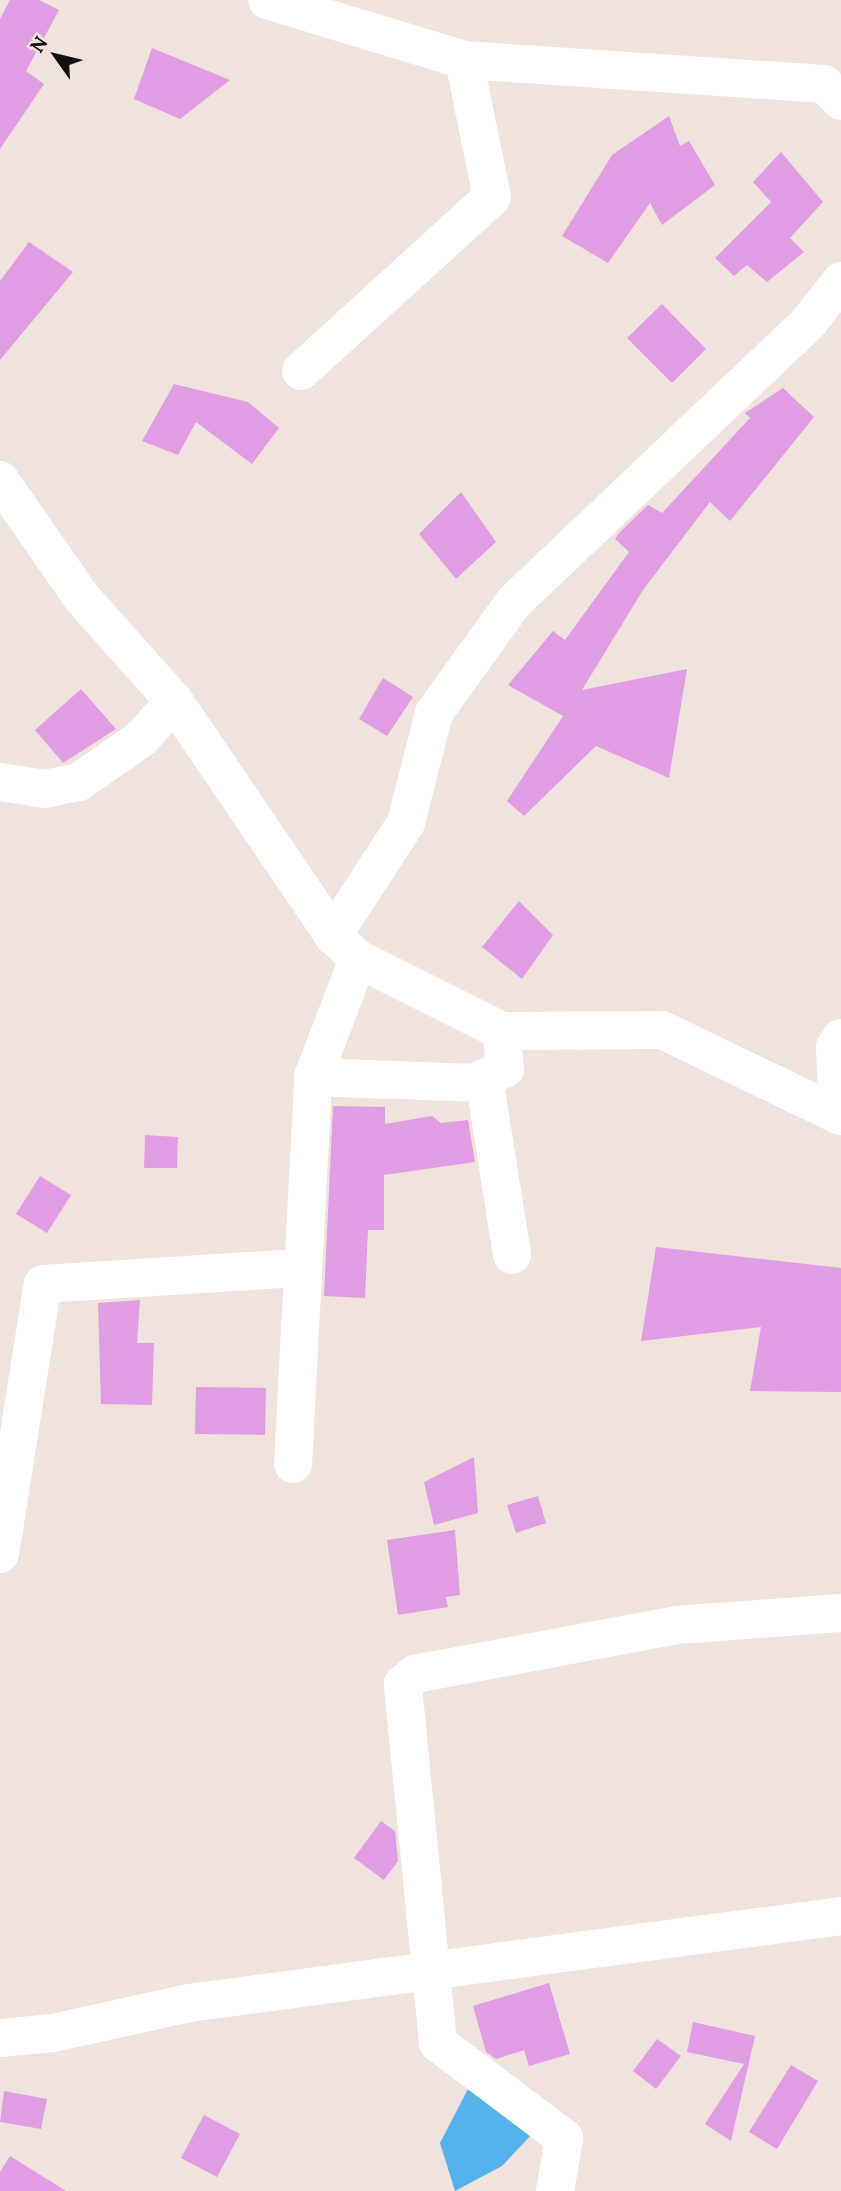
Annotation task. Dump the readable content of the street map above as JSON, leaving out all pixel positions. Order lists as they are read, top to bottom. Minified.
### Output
{"north":"top left"}
